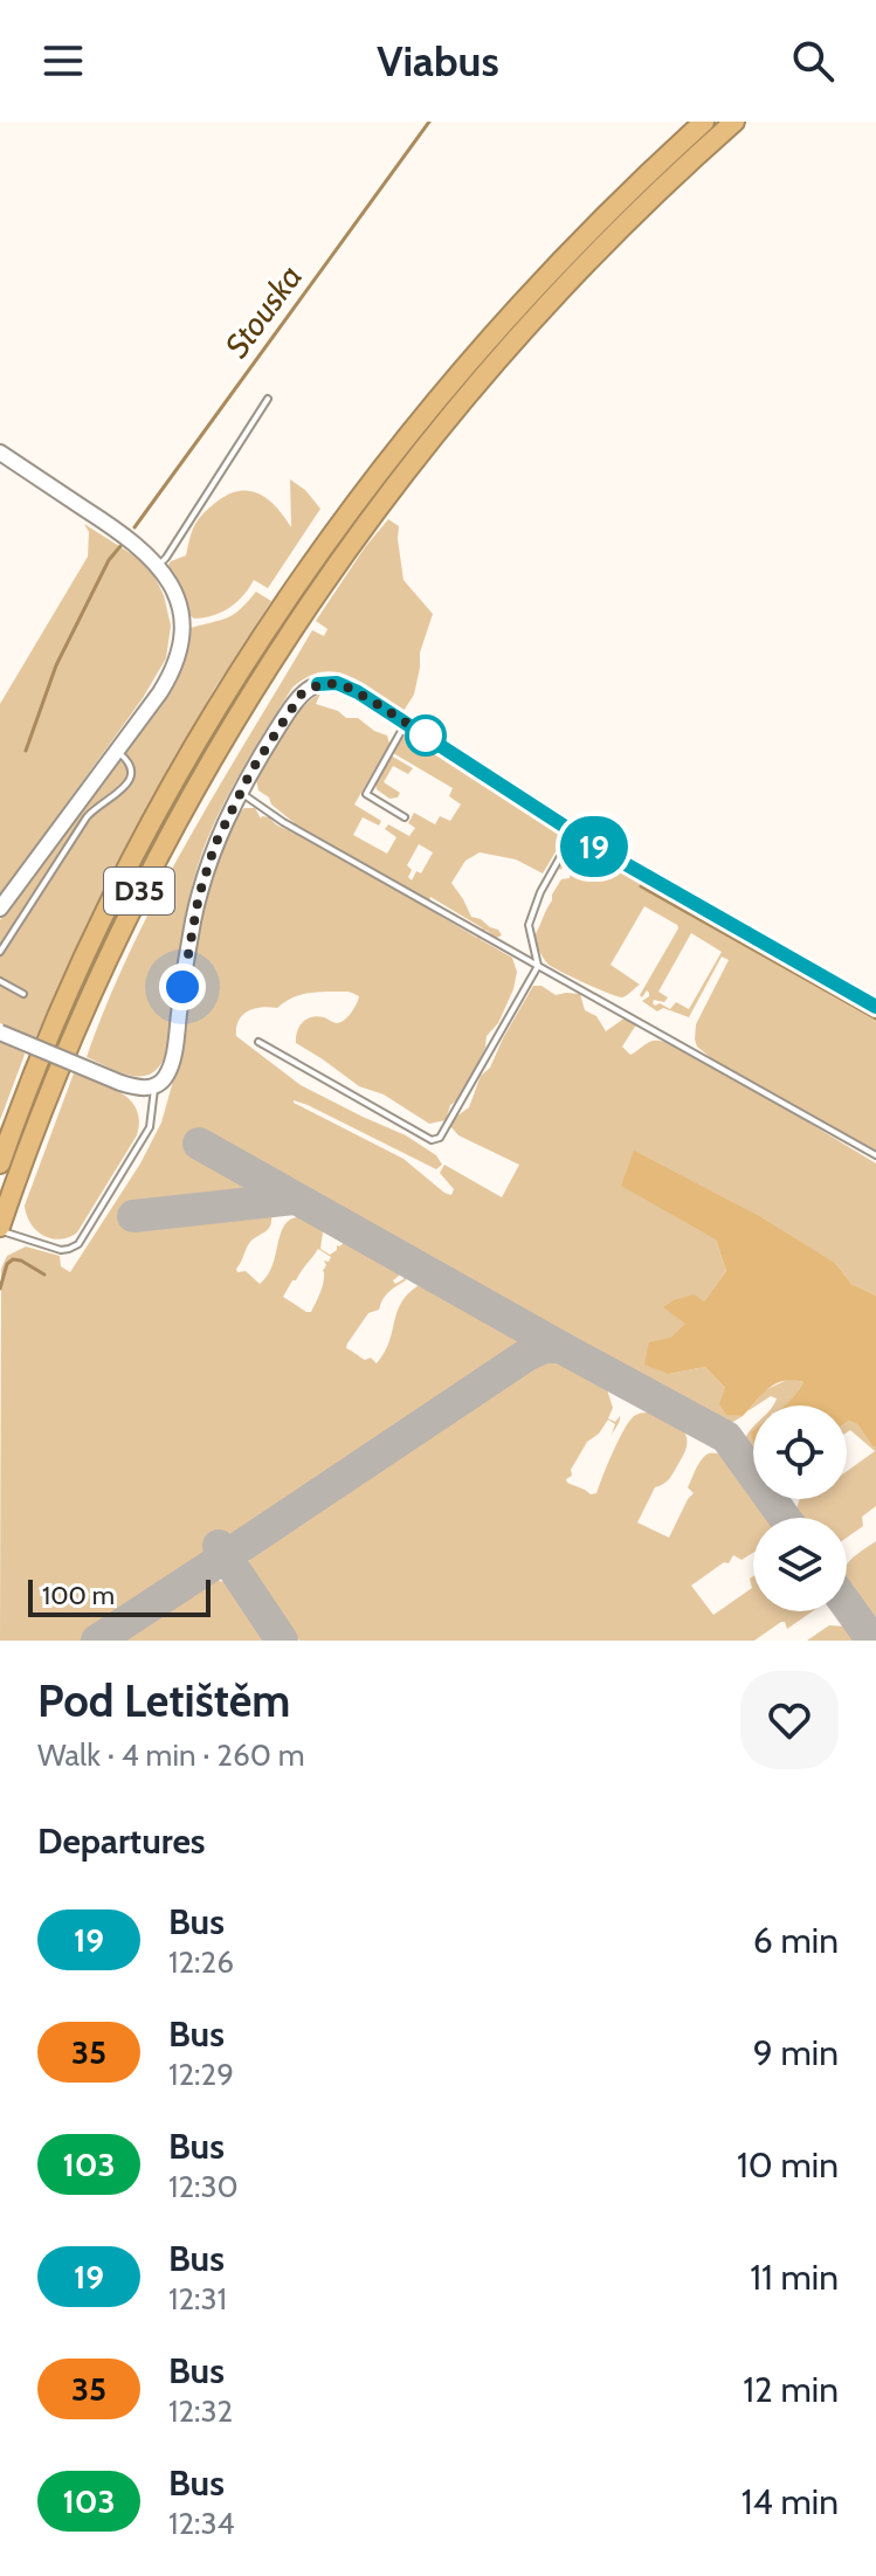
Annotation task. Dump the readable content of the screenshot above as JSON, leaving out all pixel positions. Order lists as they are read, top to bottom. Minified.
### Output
{"streets":{"highway":["D35"]},"water":["Stouska"],"lines":["bus line 19"],"scale_bar":"100 m","page":{"header":"Viabus","on_map":"19","scale":"100 m","heading":[["Pod Letištěm","Walk · 4 min · 260 m"],"Departures"],"list":[{"mark":"19","name":"Bus","note":"12:26","value":"6 min"},{"mark":"35","name":"Bus","note":"12:29","value":"9 min"},{"mark":"103","name":"Bus","note":"12:30","value":"10 min"},{"mark":"19","name":"Bus","note":"12:31","value":"11 min"},{"mark":"35","name":"Bus","note":"12:32","value":"12 min"},{"mark":"103","name":"Bus","note":"12:34","value":"14 min"}]}}
